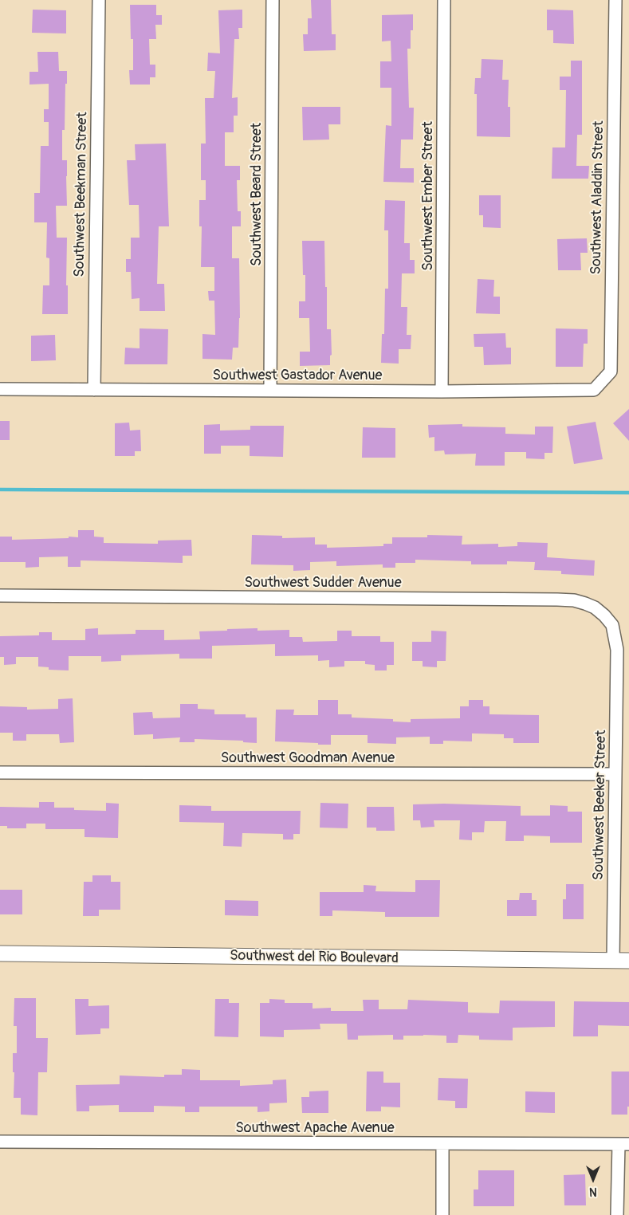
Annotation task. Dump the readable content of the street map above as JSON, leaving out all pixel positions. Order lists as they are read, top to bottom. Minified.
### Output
{"streets":{"street":["Southwest Beekman Street","Southwest Beard Street","Southwest Ember Street","Southwest Aladdin Street","Southwest Gastador Avenue","Southwest Sudder Avenue","Southwest Goodman Avenue","Southwest Beeker Street","Southwest del Rio Boulevard","Southwest Apache Avenue"]},"crossings":[["Southwest Beekman Street","Southwest Gastador Avenue"],["Southwest Beard Street","Southwest Gastador Avenue"],["Southwest Ember Street","Southwest Gastador Avenue"],["Southwest Aladdin Street","Southwest Gastador Avenue"],["Southwest Sudder Avenue","Southwest Beeker Street"],["Southwest Goodman Avenue","Southwest Beeker Street"],["Southwest Beeker Street","Southwest del Rio Boulevard"]],"north":"bottom"}
